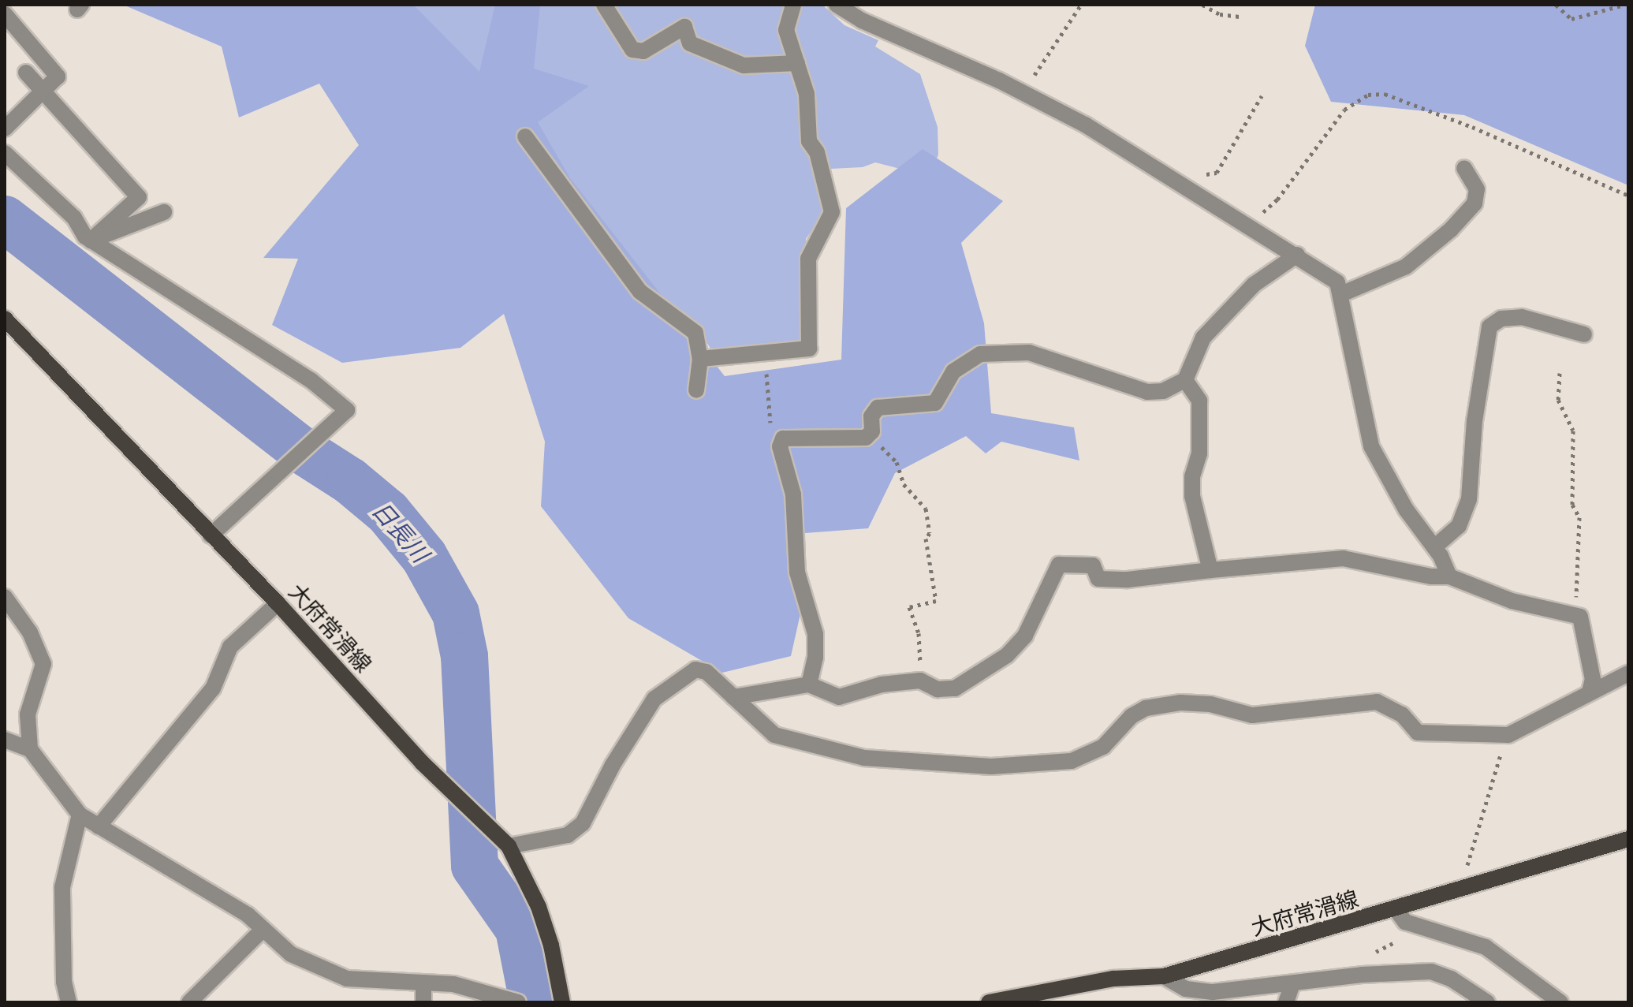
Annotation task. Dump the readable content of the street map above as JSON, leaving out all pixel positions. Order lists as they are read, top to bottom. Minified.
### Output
{"streets":{"main road":["大府常滑線"]},"water":["日長川"]}
